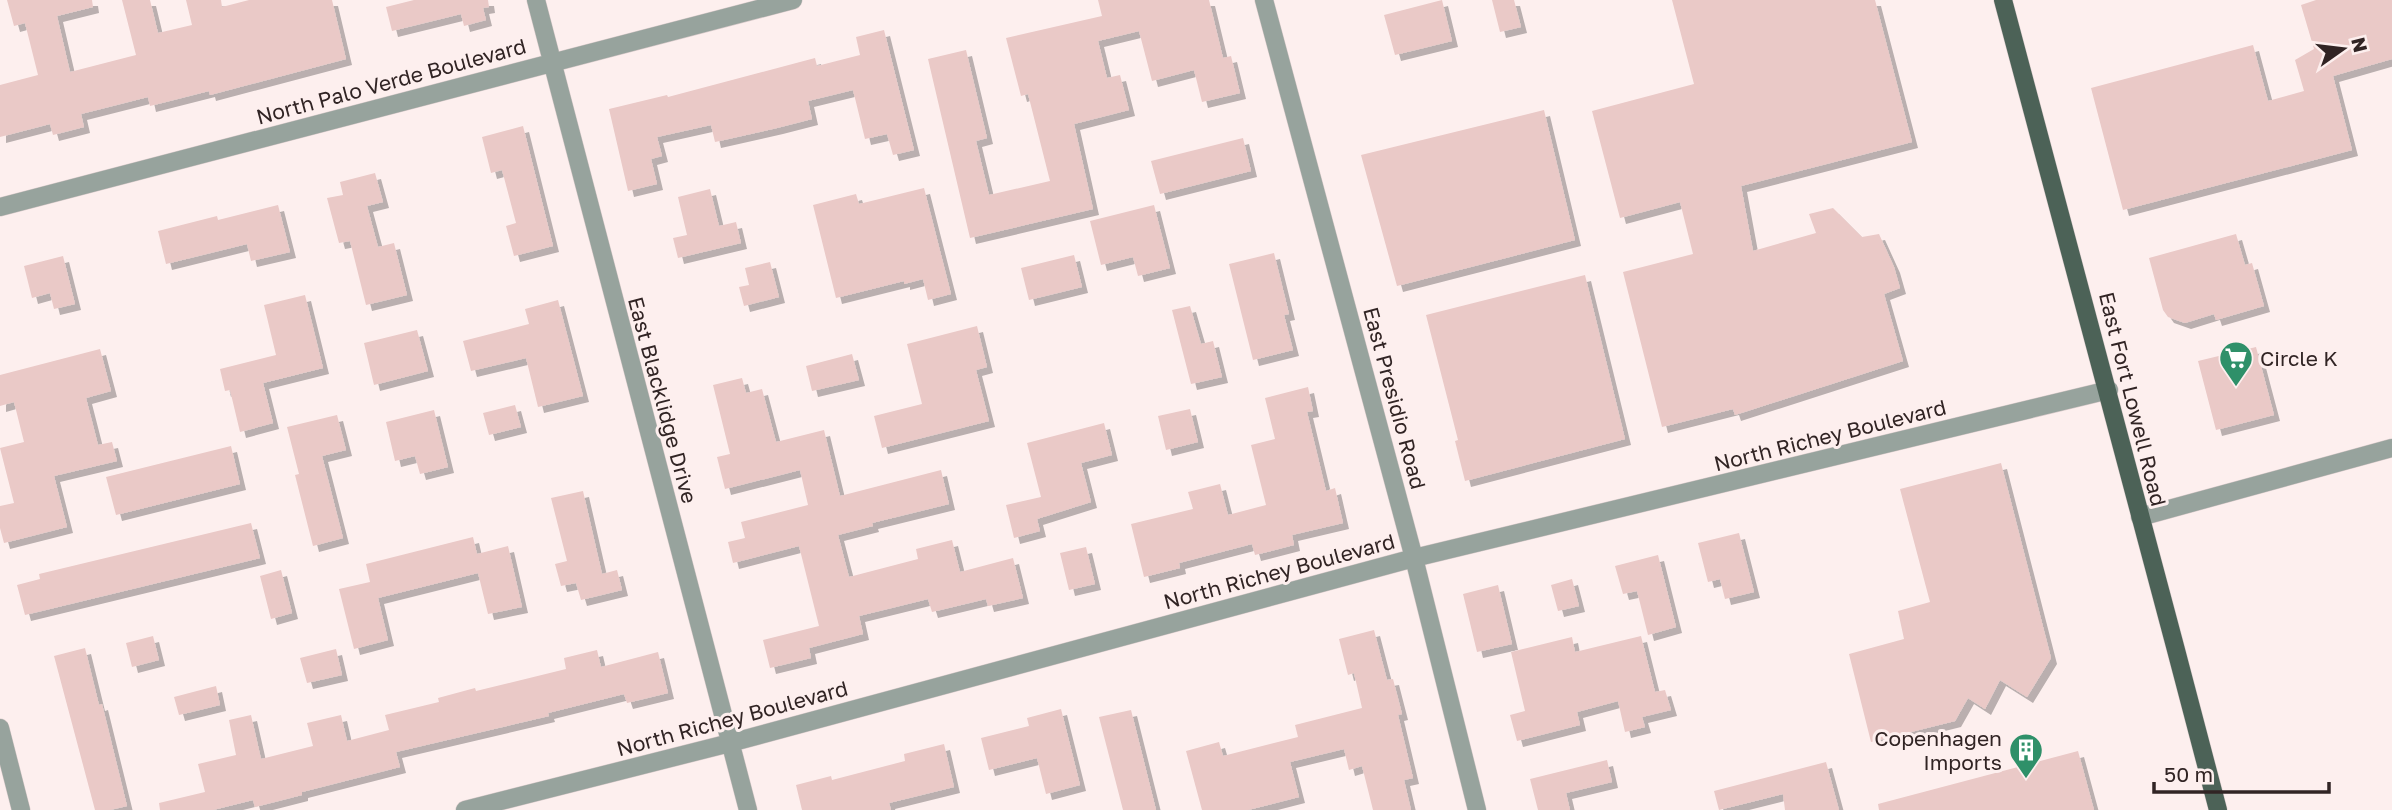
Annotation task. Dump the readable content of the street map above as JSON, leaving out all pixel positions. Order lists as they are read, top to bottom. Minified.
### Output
{"streets":{"main road":["East Fort Lowell Road"],"street":["North Palo Verde Boulevard","East Presidio Road","East Blacklidge Drive","North Richey Boulevard"]},"crossings":[["North Palo Verde Boulevard","East Blacklidge Drive"],["East Presidio Road","North Richey Boulevard"],["East Fort Lowell Road","North Richey Boulevard"],["East Blacklidge Drive","North Richey Boulevard"]],"places":{"supermarket":["Circle K"],"building":["Copenhagen Imports"]},"scale_bar":"50 m","north":"right"}
